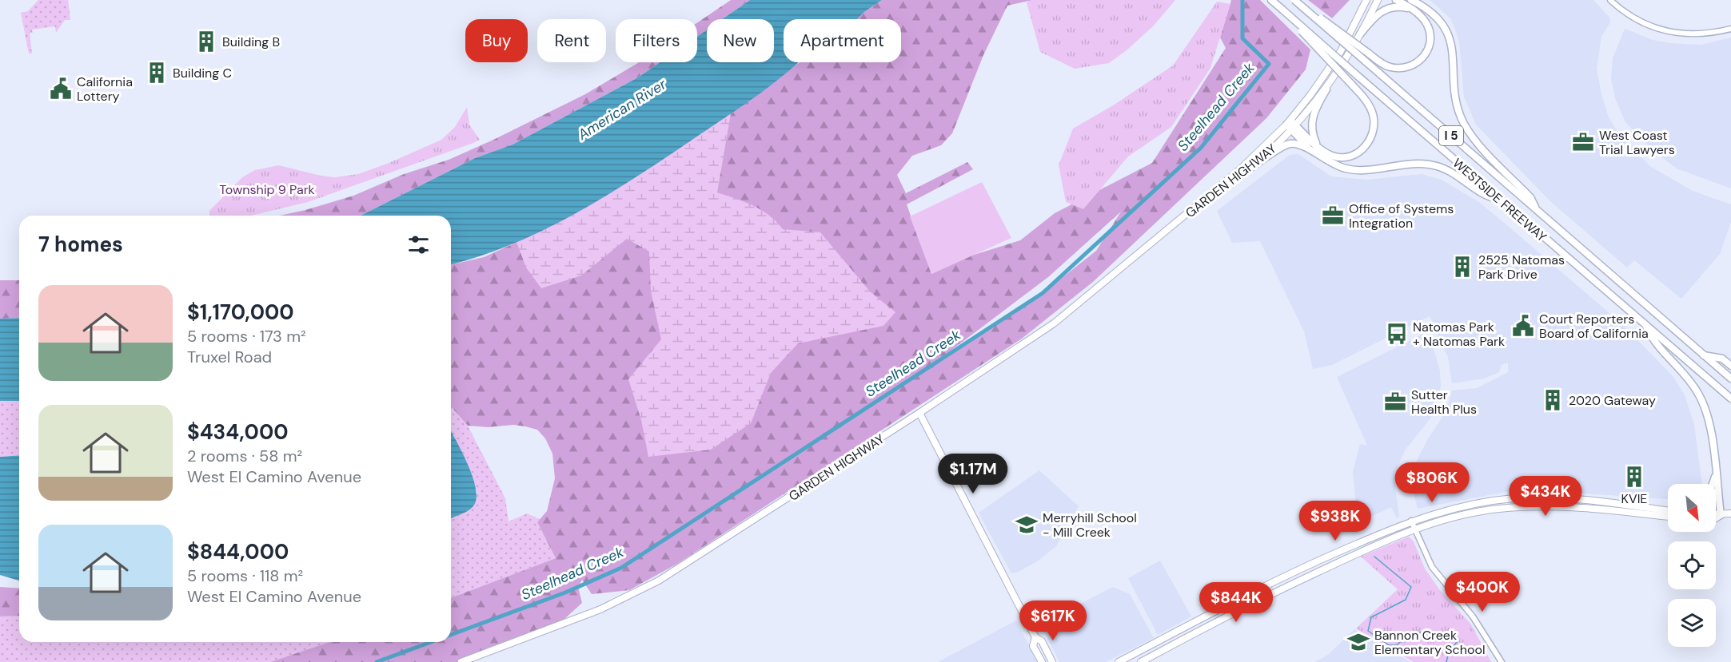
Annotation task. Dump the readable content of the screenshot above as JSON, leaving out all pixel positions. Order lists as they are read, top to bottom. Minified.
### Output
{"streets":{"highway":["I 5","WESTSIDE FREEWAY"],"main road":["GARDEN HIGHWAY"]},"water":["Steelhead Creek","American River"],"parks":["Township 9 Park"],"places":{"building":["Building B","Building C","2525 Natomas Park Drive","2020 Gateway","KVIE"],"public building":["California Lottery","Court Reporters Board of California"],"office":["West Coast Trial Lawyers","Office of Systems Integration","Sutter Health Plus"],"bus stop":["Natomas Park + Natomas Park"],"school or university":["Merryhill School - Mill Creek","Bannon Creek Elementary School"]},"north":"bottom right","page":{"chip":["Buy","Rent","Filters","New","Apartment"],"heading":"7 homes","list":[{"name":"$1,170,000","note":"5 rooms · 173 m² · Truxel Road"},{"name":"$434,000","note":"2 rooms · 58 m² · West El Camino Avenue"},{"name":"$844,000","note":"5 rooms · 118 m² · West El Camino Avenue"}],"price":["$1.17M","$806K","$434K","$938K","$400K","$844K","$617K"]}}
